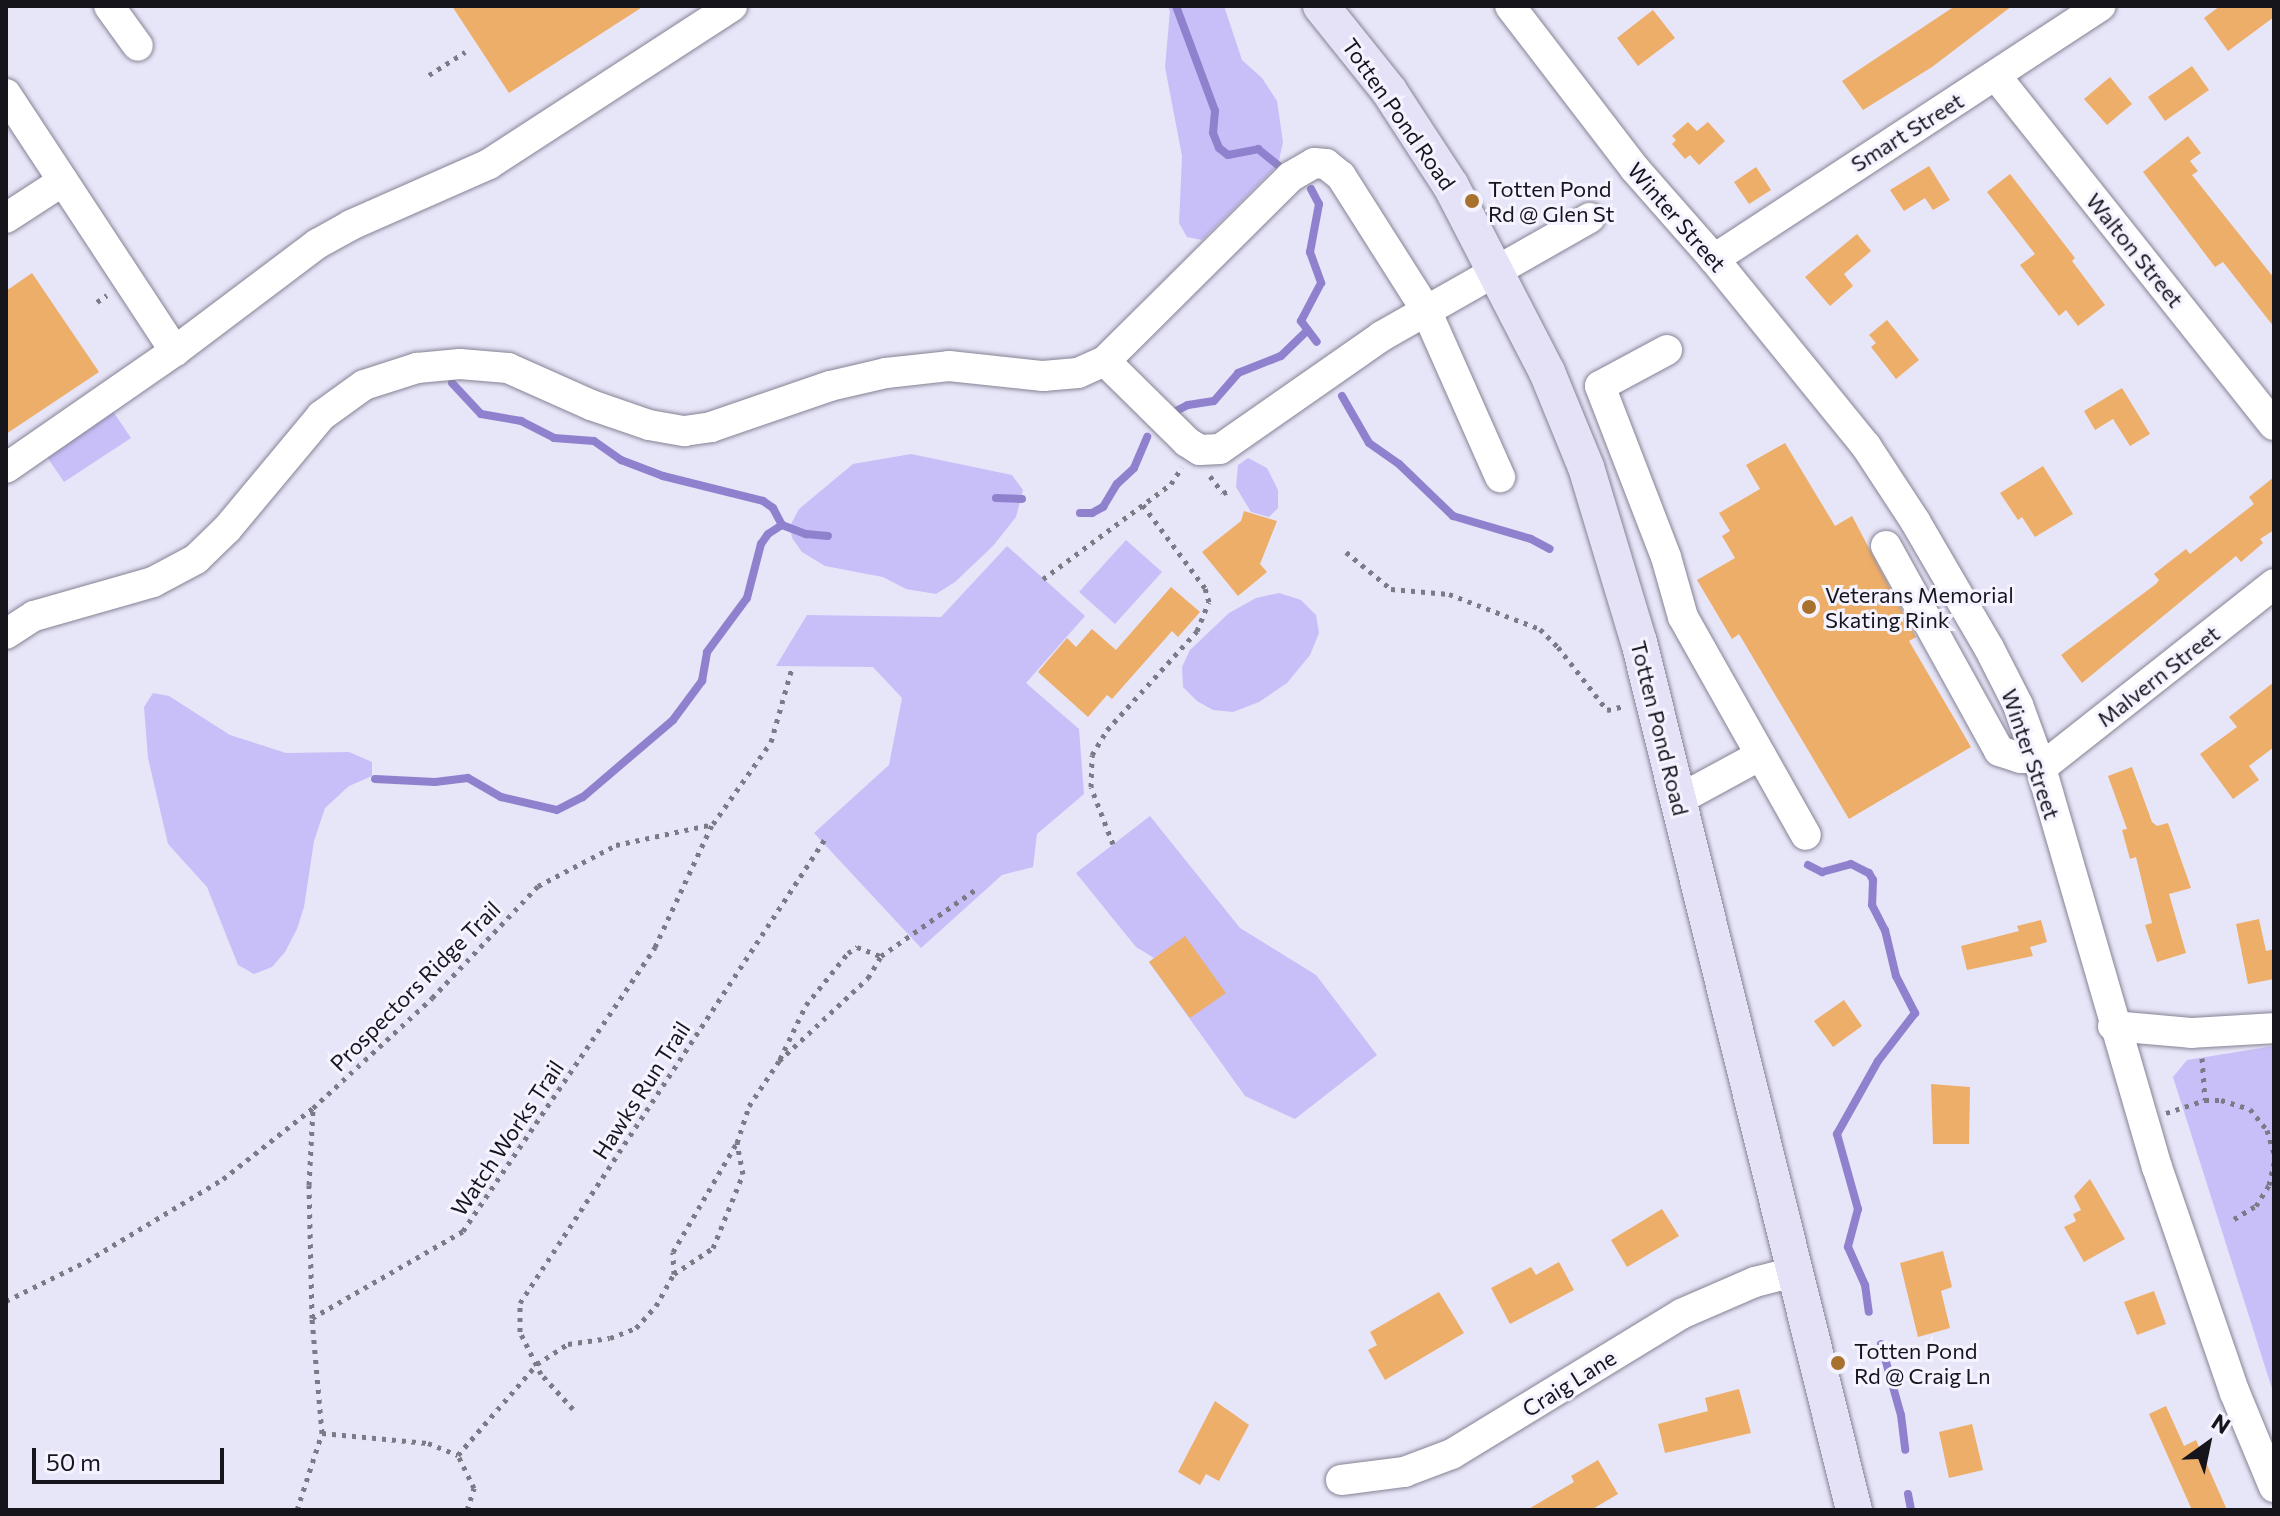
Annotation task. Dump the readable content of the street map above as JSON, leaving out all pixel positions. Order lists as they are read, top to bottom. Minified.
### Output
{"streets":{"main road":["Totten Pond Road"],"street":["Smart Street","Winter Street","Walton Street","Malvern Street","Craig Lane"],"path":["Prospectors Ridge Trail","Hawks Run Trail","Watch Works Trail"]},"crossings":[["Totten Pond Road","Craig Lane"],["Smart Street","Winter Street"],["Smart Street","Walton Street"],["Winter Street","Malvern Street"],["Prospectors Ridge Trail","Watch Works Trail"]],"places":["Totten Pond Rd @ Glen St","Veterans Memorial Skating Rink","Totten Pond Rd @ Craig Ln"],"scale_bar":"50 m","north":"top right"}
